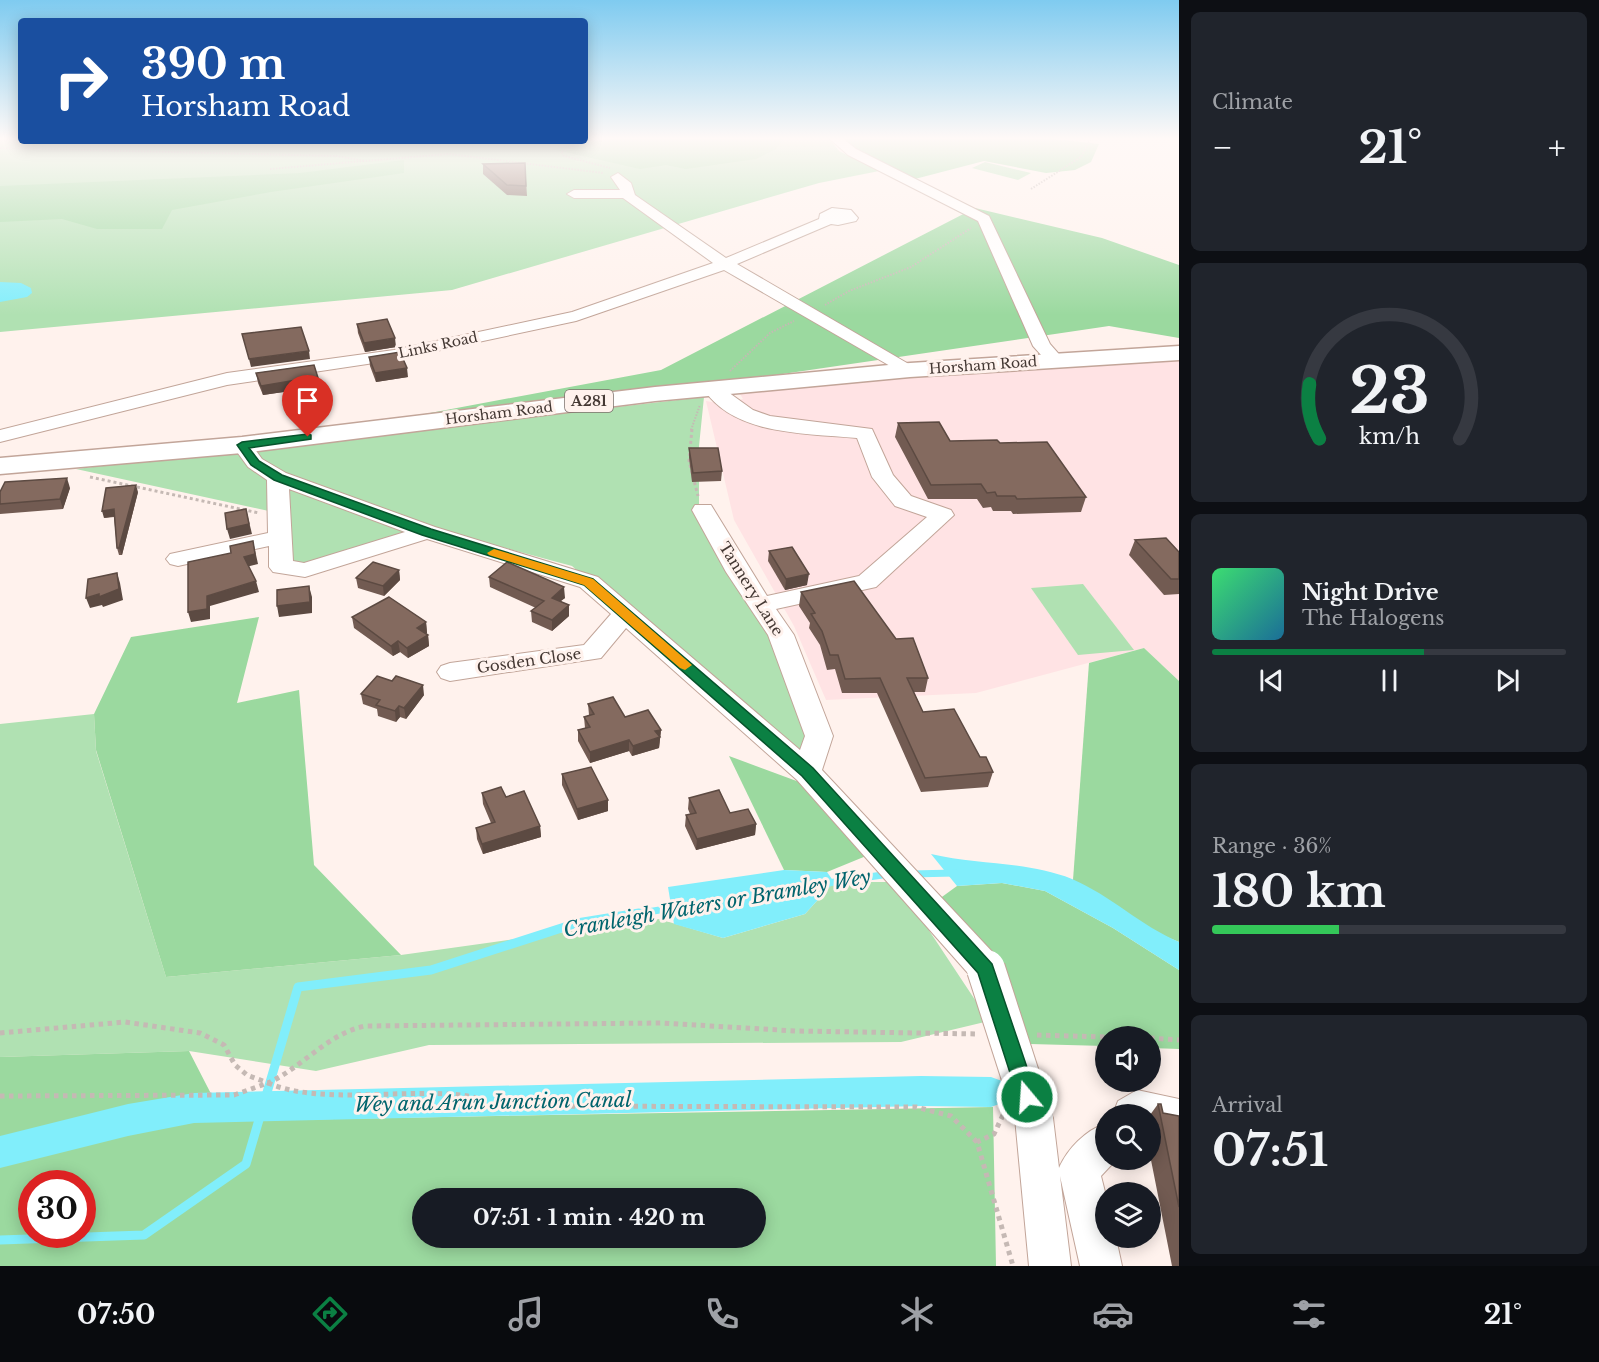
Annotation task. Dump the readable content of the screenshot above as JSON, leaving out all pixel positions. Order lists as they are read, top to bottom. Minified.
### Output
{"streets":{"main road":["Horsham Road","A281"],"street":["Links Road","Tannery Lane","Gosden Close"]},"water":["Cranleigh Waters or Bramley Wey","Wey and Arun Junction Canal"],"page":{"tile":["Climate",["Range · 36%","180 km"],["Arrival","07:51"]],"turn":["390 m","Horsham Road"],"heat":["−","21°","+"],"song":["Night Drive","The Halogens"],"limit":"30","trip":"07:51 · 1 min · 420 m","tabs":["07:50","21°"],"gauge":["23","km/h"]}}
